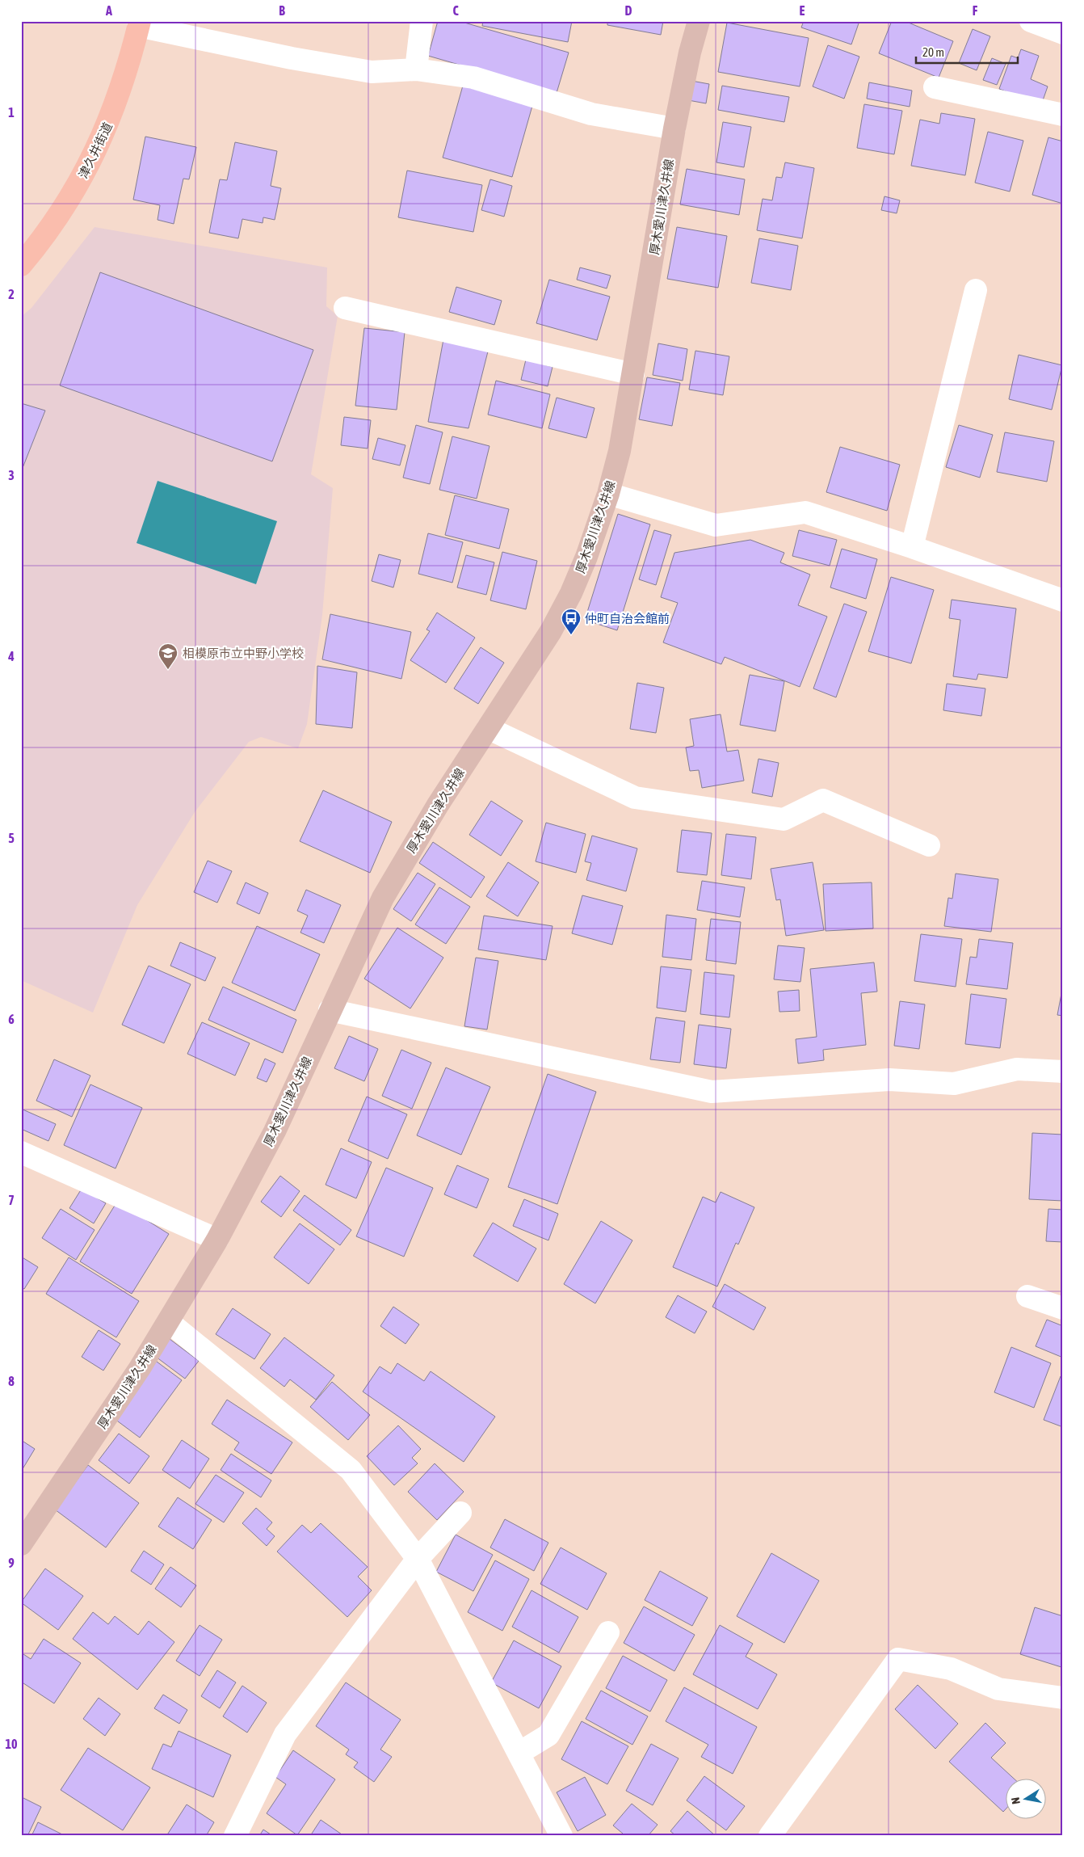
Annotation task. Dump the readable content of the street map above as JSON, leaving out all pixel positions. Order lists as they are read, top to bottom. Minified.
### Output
{"streets":{"highway":["津久井街道"],"main road":["厚木愛川津久井線"]},"places":{"bus stop":["仲町自治会館前"],"school or university":["相模原市立中野小学校"]},"scale_bar":"20 m","north":"left","grid":{"columns":["A","B","C","D","E","F"],"rows":["1","2","3","4","5","6","7","8","9","10"]}}
